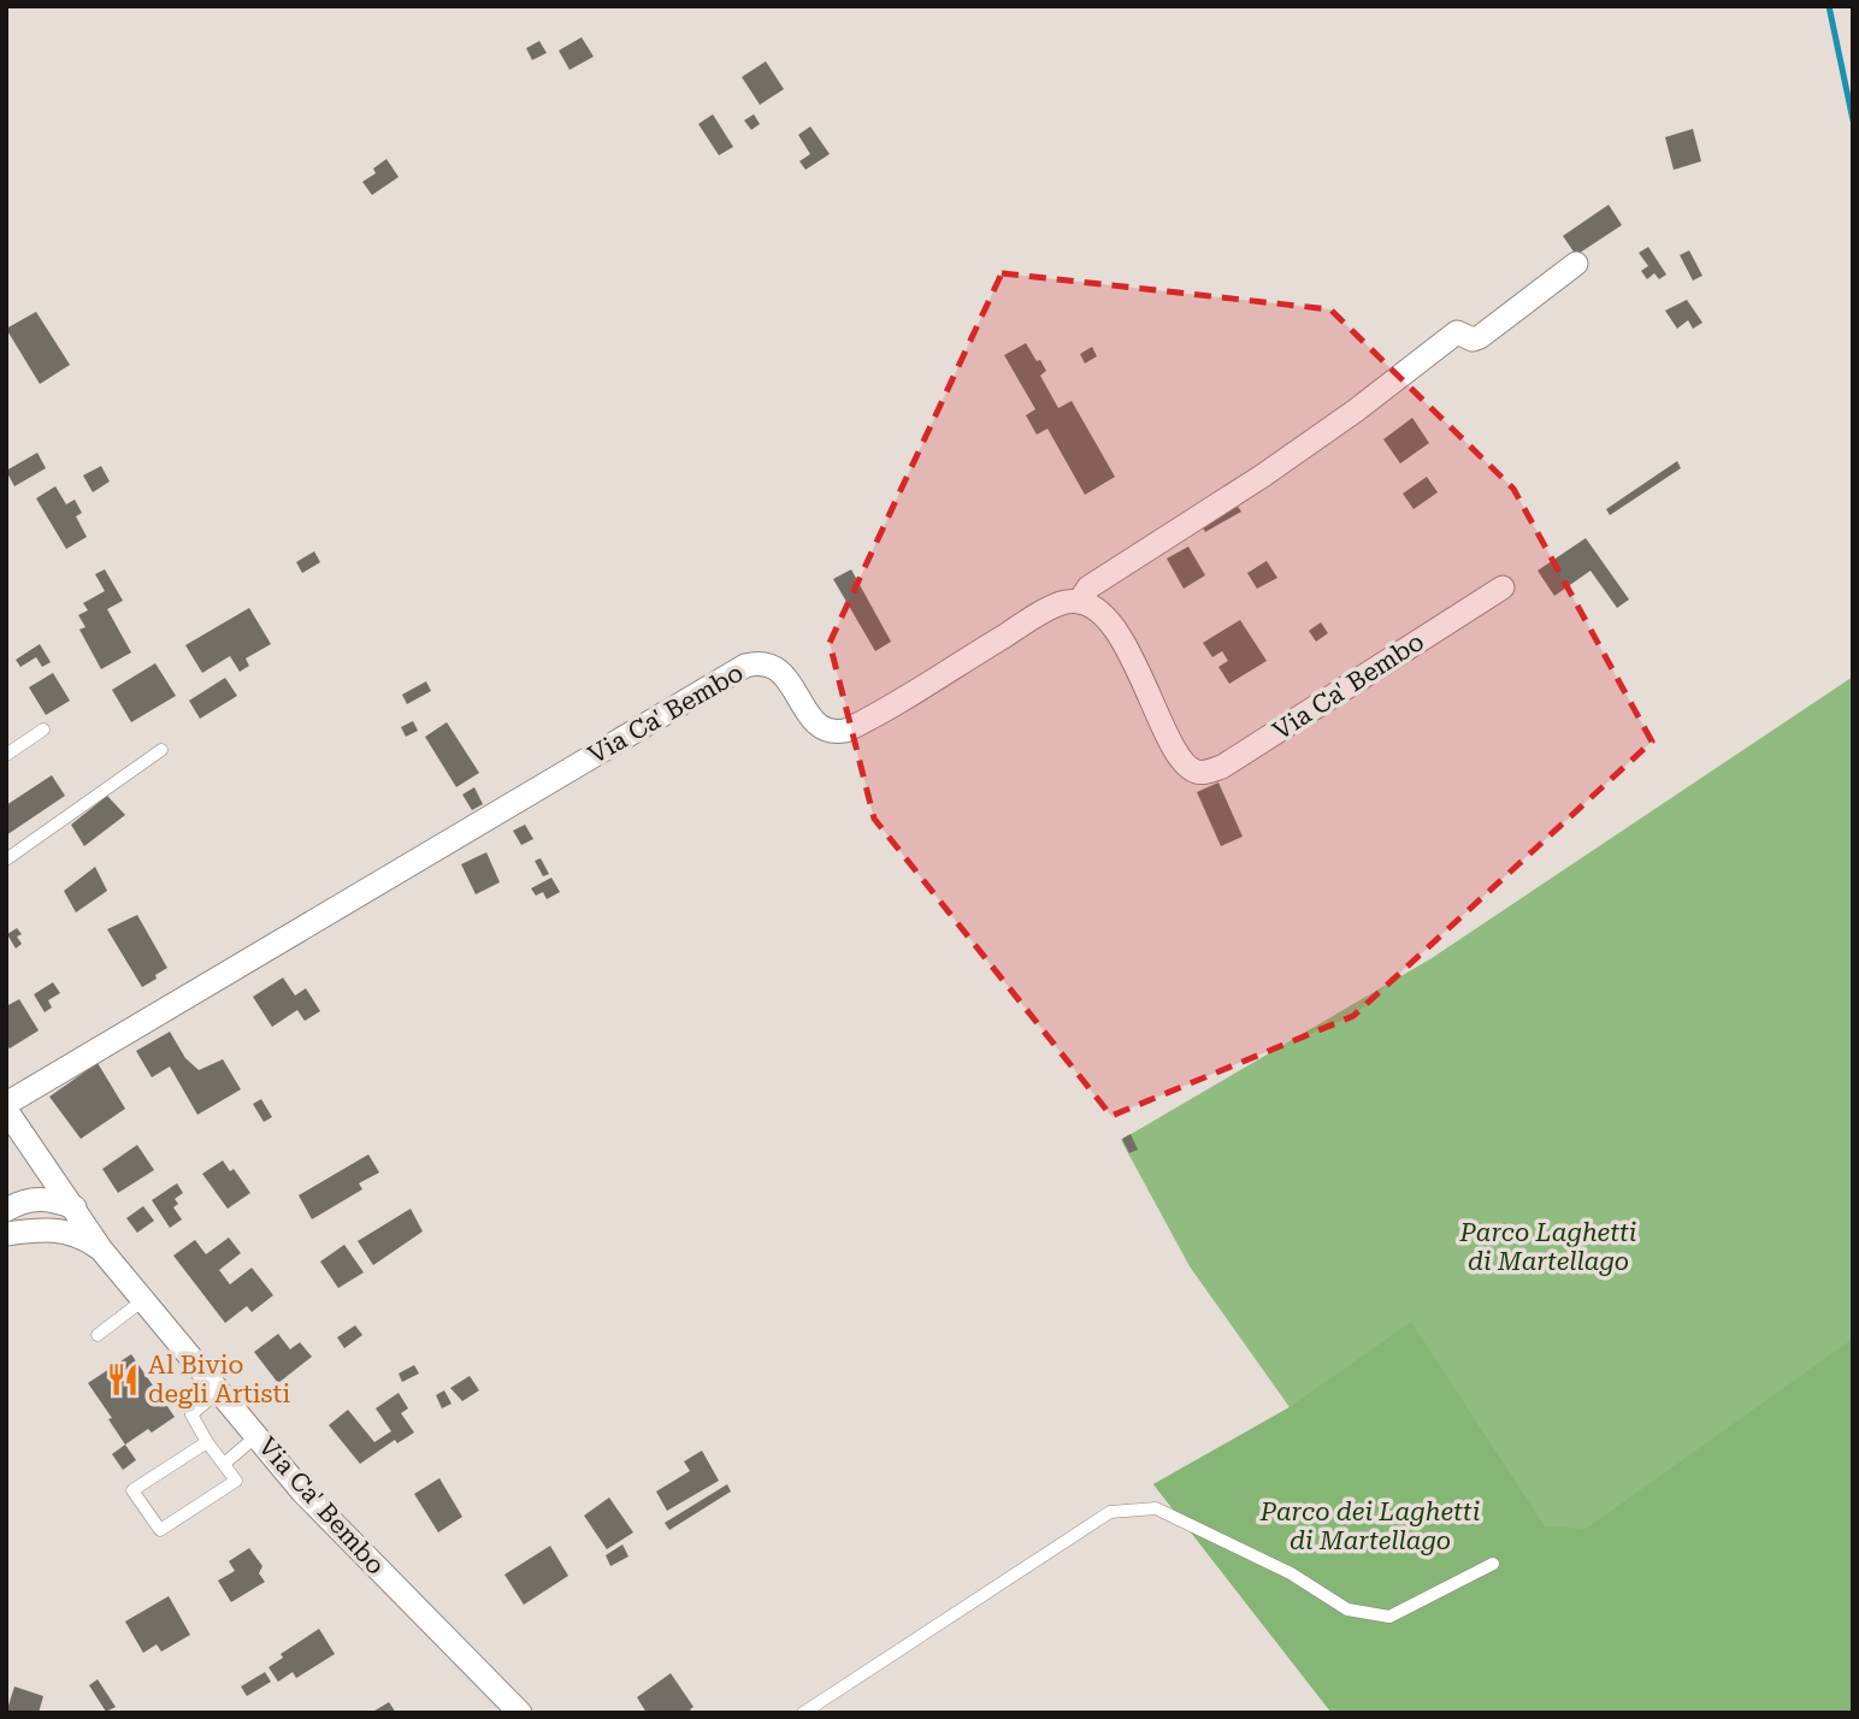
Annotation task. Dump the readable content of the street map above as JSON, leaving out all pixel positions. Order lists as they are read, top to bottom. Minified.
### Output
{"streets":{"street":["Via Ca' Bembo"]},"parks":["Parco Laghetti di Martellago","Parco dei Laghetti di Martellago"],"places":{"restaurant":["Al Bivio degli Artisti"]}}
